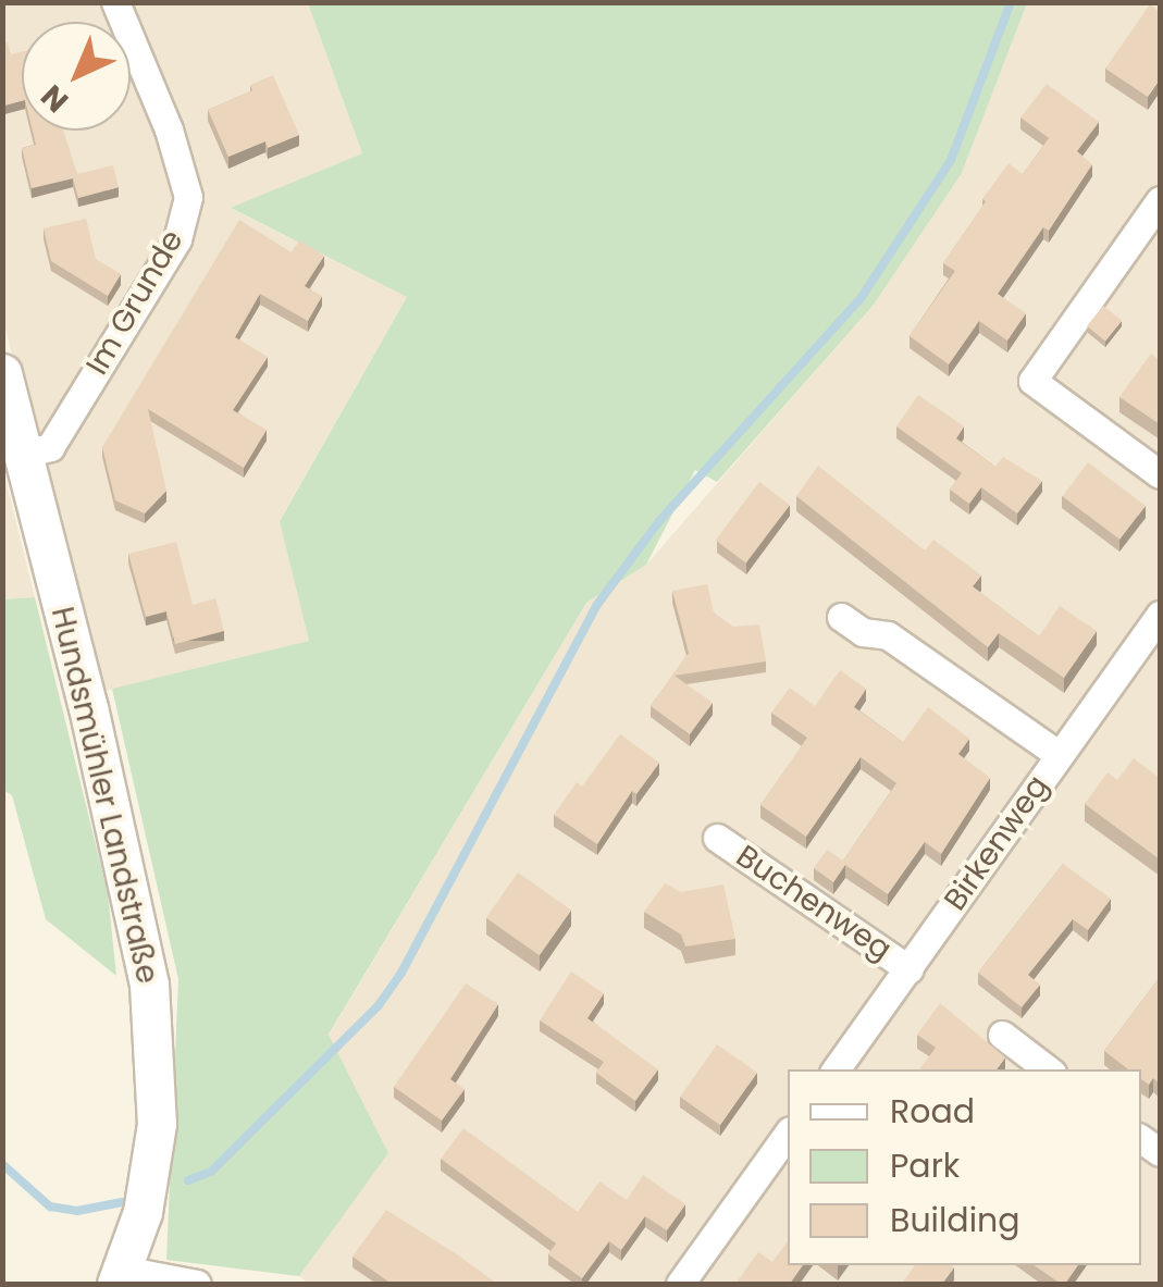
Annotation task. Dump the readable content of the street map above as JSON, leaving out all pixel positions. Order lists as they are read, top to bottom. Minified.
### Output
{"streets":{"street":["Im Grunde","Hundsmühler Landstraße","Birkenweg","Buchenweg"]},"crossings":[["Im Grunde","Hundsmühler Landstraße"],["Birkenweg","Buchenweg"]],"legend":["Road","Park","Building"],"north":"bottom left"}
